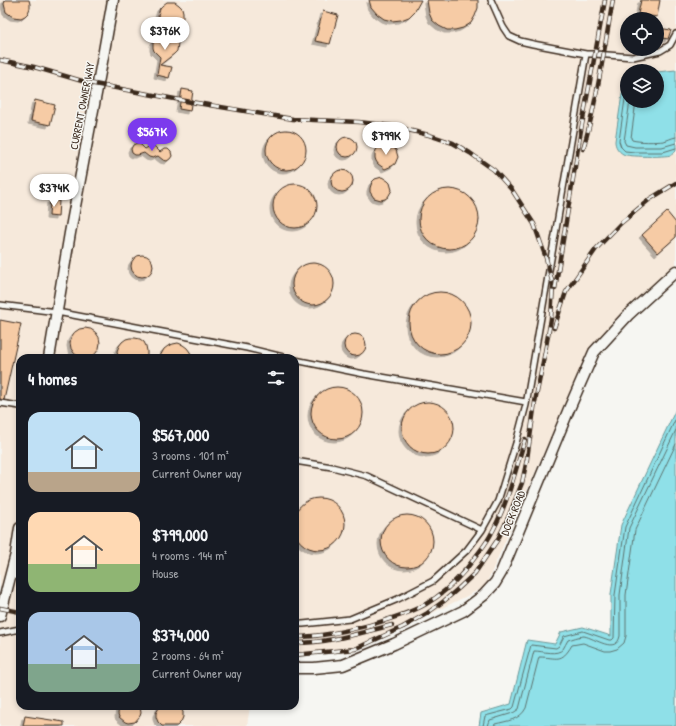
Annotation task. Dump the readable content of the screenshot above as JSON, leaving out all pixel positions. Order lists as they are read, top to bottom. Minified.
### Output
{"streets":{"street":["CURRENT OWNER WAY","DOCK ROAD"]},"page":{"price":["$376K","$567K","$799K","$374K"],"heading":"4 homes","list":[{"name":"$567,000","note":"3 rooms · 101 m² · Current Owner way"},{"name":"$799,000","note":"4 rooms · 144 m² · House"},{"name":"$374,000","note":"2 rooms · 64 m² · Current Owner way"}]}}
